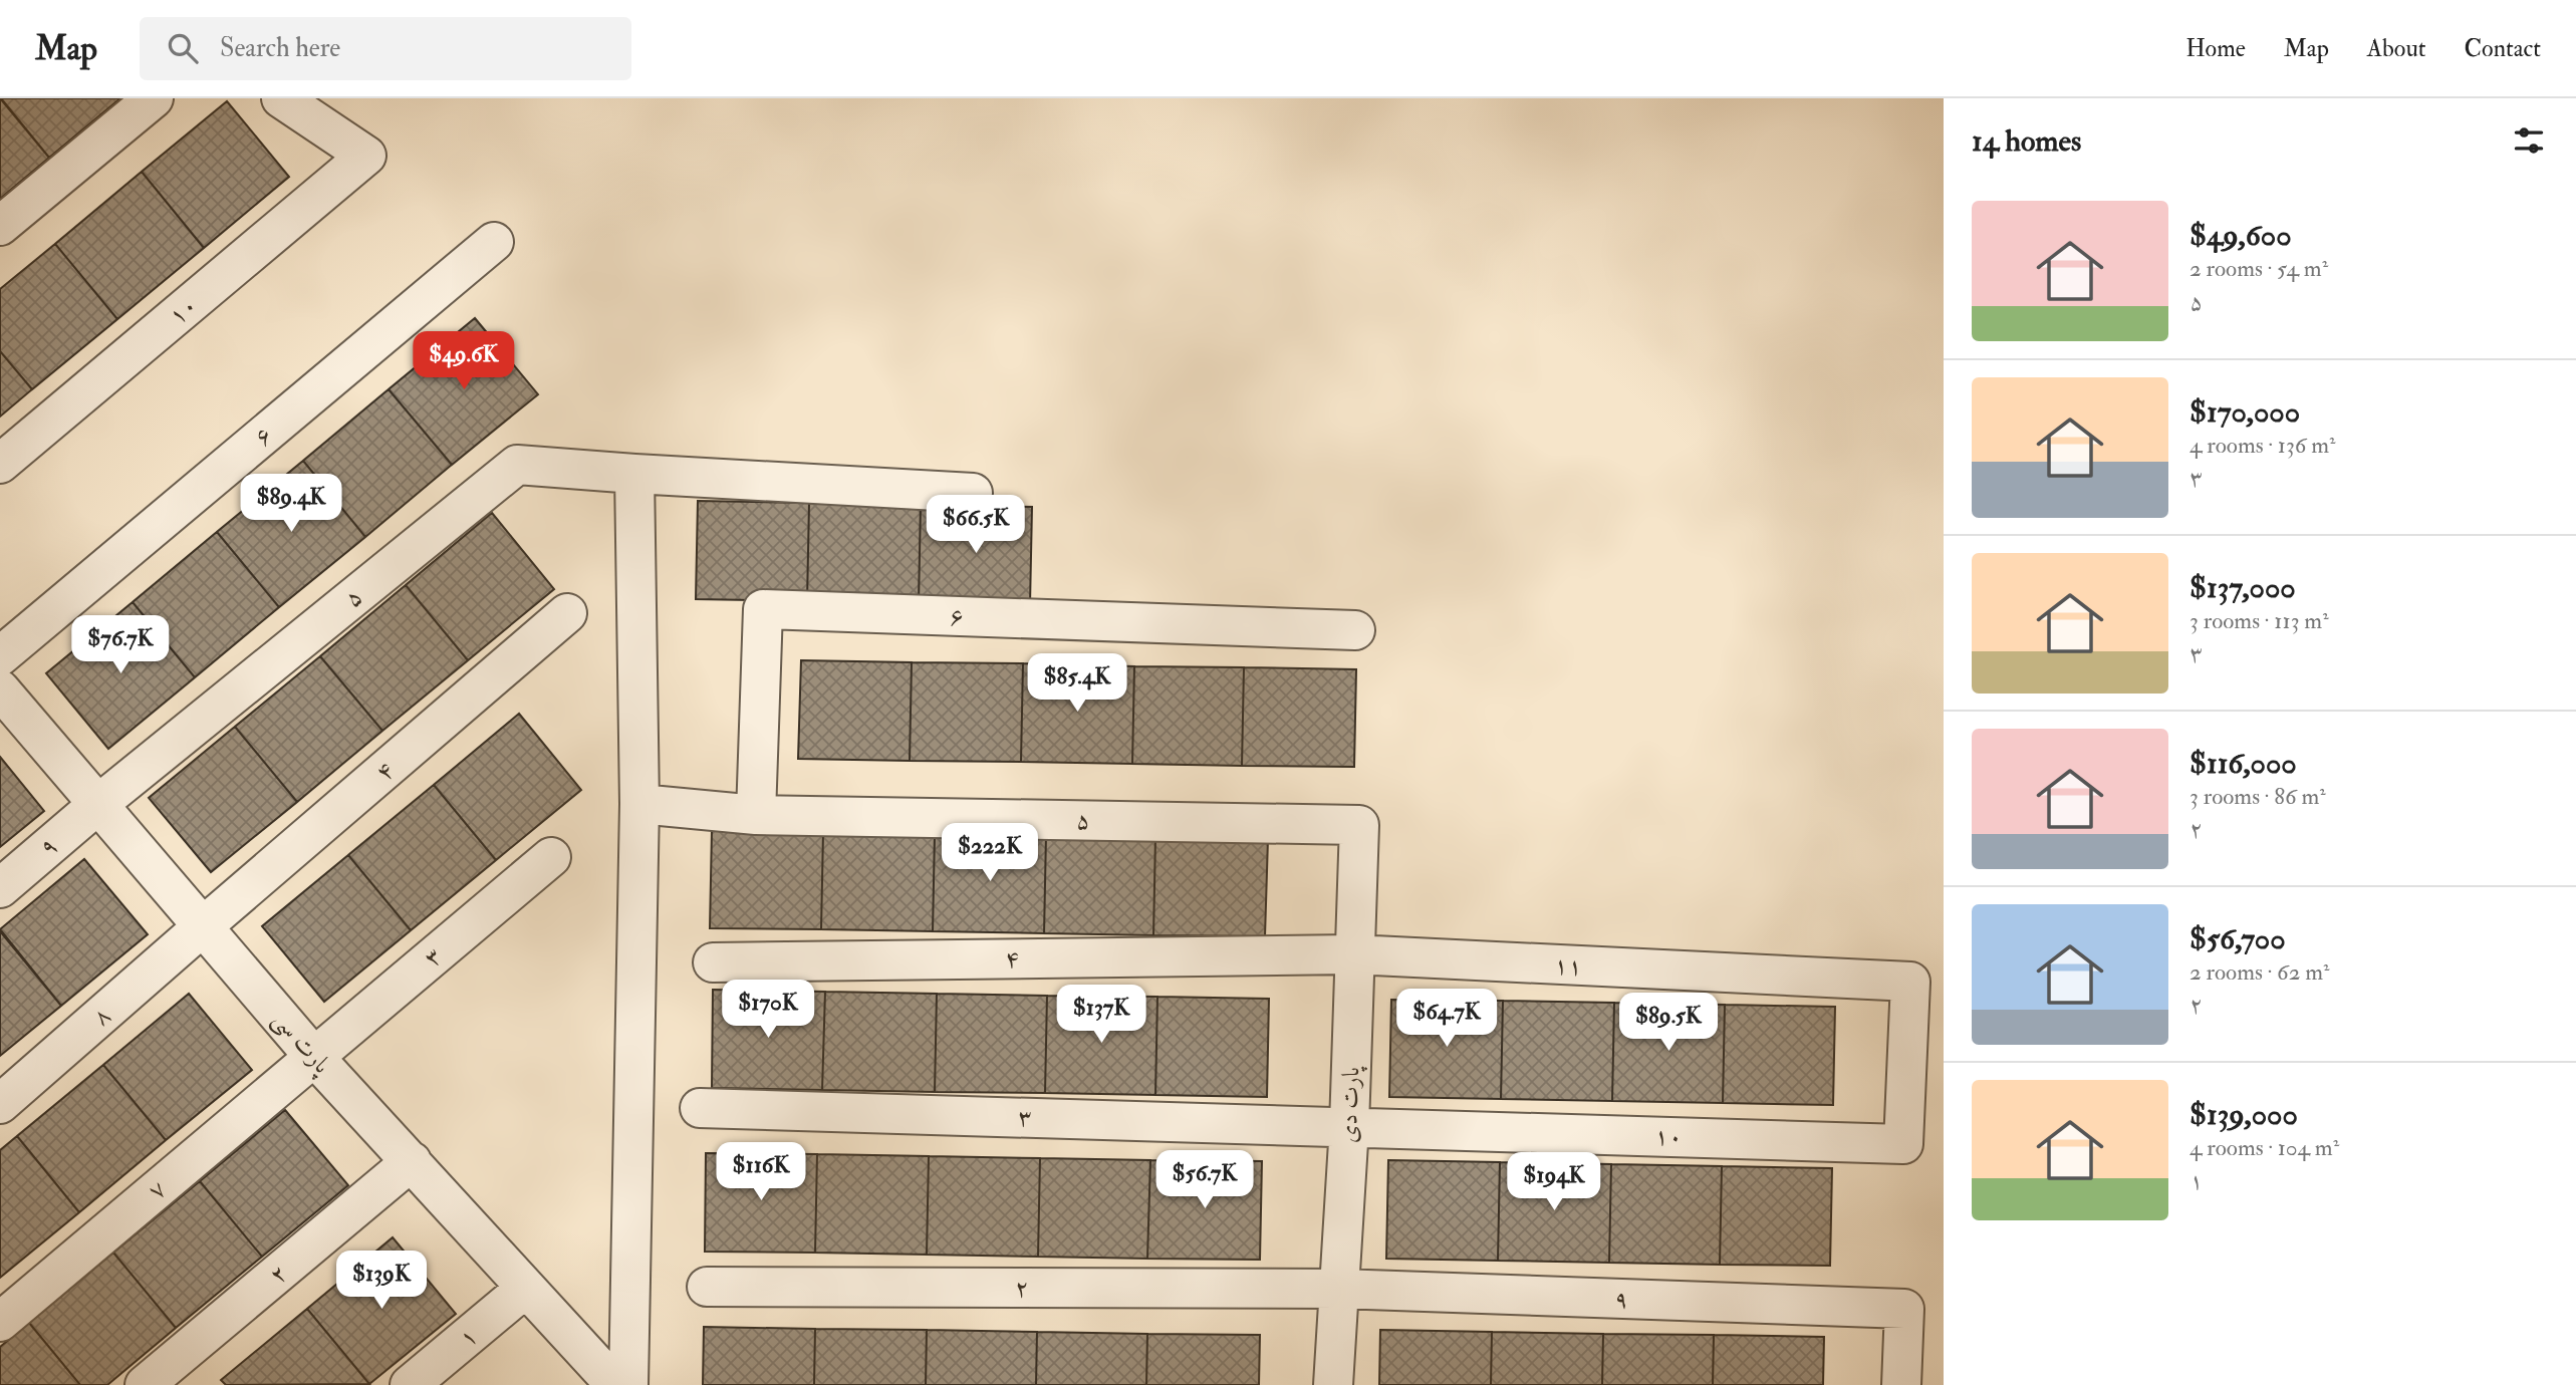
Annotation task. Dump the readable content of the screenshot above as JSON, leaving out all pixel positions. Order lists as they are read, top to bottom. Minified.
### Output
{"streets":{"street":["۱۰","۶","۵","۴","۹","۳","۱۱","۸","پارت سی","پارت دی","۷","۲","۱"]},"crossings":[["۱۰","۳"],["۱۰","۱۱"],["۱۰","پارت دی"],["۶","۵"],["۵","۹"],["۵","پارت سی"],["۵","پارت دی"],["۴","۱۱"],["۴","۸"],["۴","پارت سی"],["۴","پارت دی"],["۹","پارت سی"],["۹","پارت دی"],["۹","۲"],["۳","پارت سی"],["۳","پارت دی"],["۳","۷"],["۱۱","پارت دی"],["۸","پارت سی"],["پارت سی","۷"],["پارت سی","۲"],["پارت سی","۱"],["پارت دی","۲"]],"page":{"header":"Map","search":"Search here","nav":["Home","Map","About","Contact"],"heading":"14 homes","list":[{"name":"$49,600","note":"2 rooms · 54 m² · ۵"},{"name":"$170,000","note":"4 rooms · 136 m² · ۳"},{"name":"$137,000","note":"3 rooms · 113 m² · ۳"},{"name":"$116,000","note":"3 rooms · 86 m² · ۲"},{"name":"$56,700","note":"2 rooms · 62 m² · ۲"},{"name":"$139,000","note":"4 rooms · 104 m² · ۱"}],"price":["$49.6K","$89.4K","$66.5K","$76.7K","$85.4K","$222K","$170K","$137K","$64.7K","$89.5K","$116K","$56.7K","$194K","$139K"]}}
